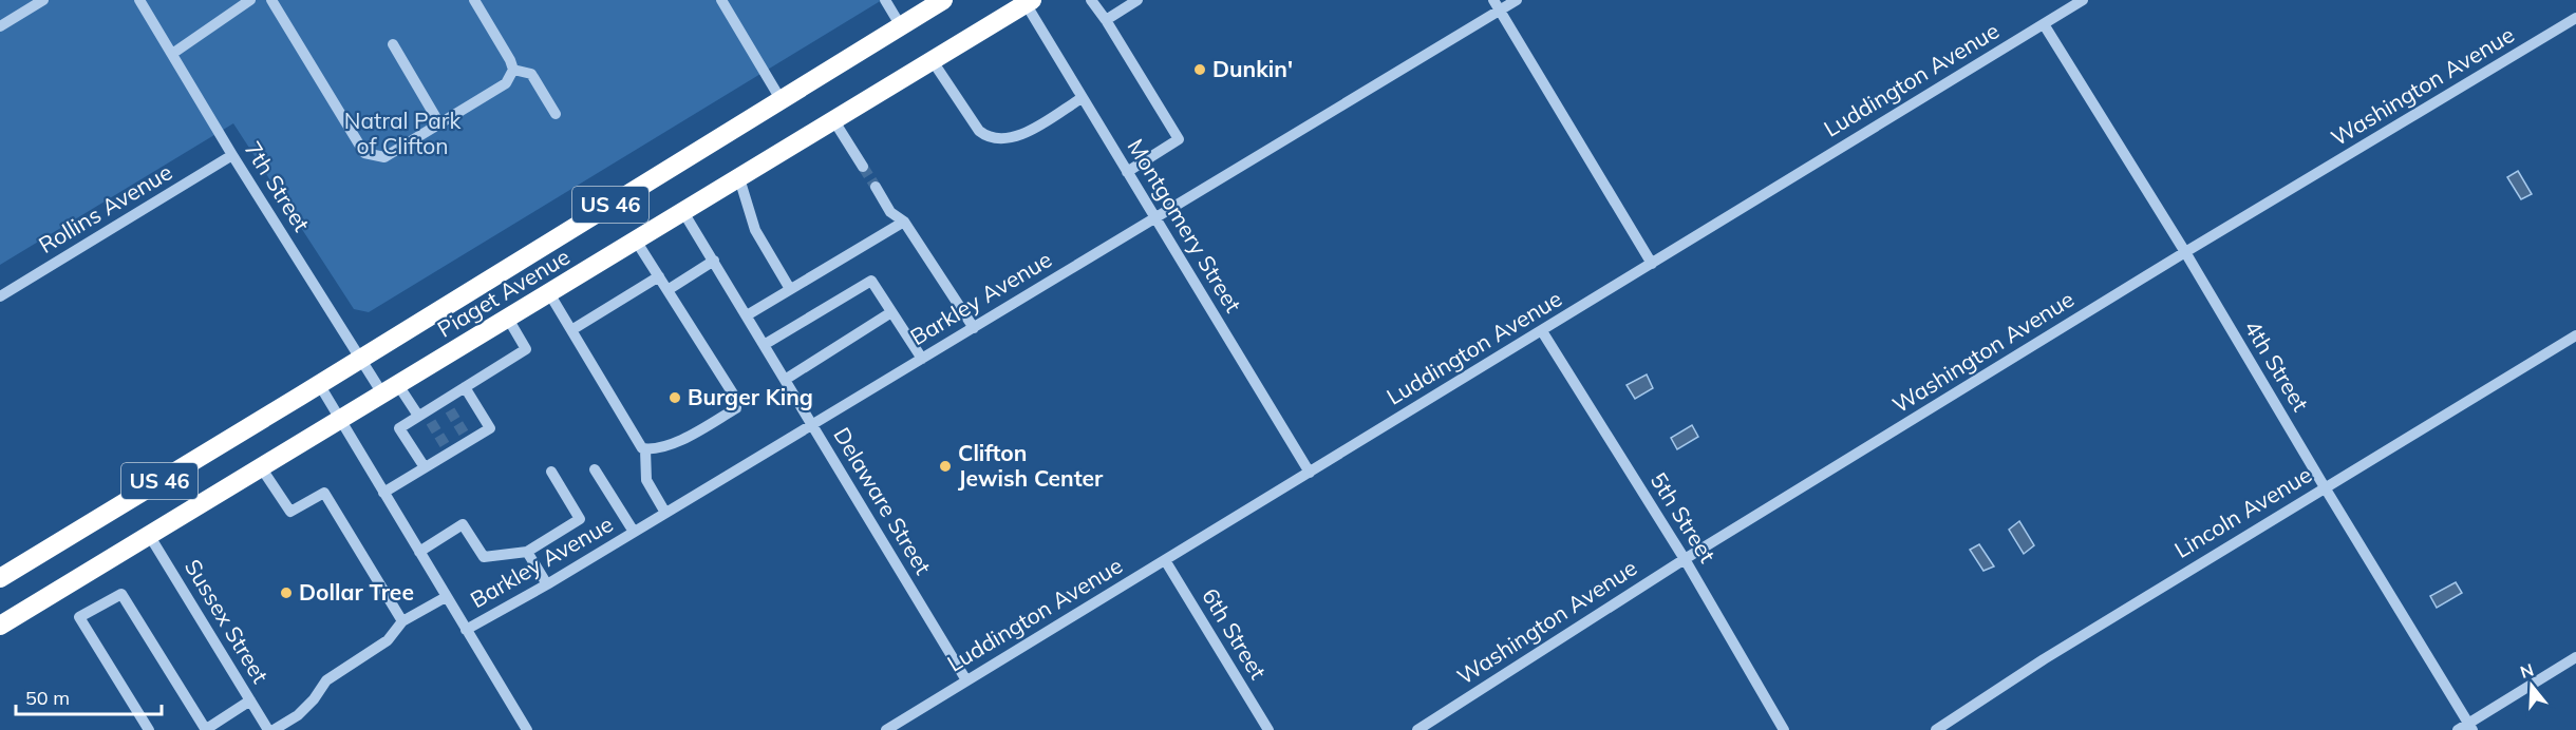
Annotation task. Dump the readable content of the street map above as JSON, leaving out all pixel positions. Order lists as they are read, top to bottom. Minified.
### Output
{"streets":{"highway":["US 46","Piaget Avenue"],"street":["Luddington Avenue","Washington Avenue","7th Street","Rollins Avenue","Montgomery Street","Barkley Avenue","4th Street","Delaware Street","Lincoln Avenue","5th Street","Sussex Street","6th Street"]},"crossings":[["Luddington Avenue","Montgomery Street"],["Luddington Avenue","4th Street"],["Luddington Avenue","Delaware Street"],["Luddington Avenue","5th Street"],["Luddington Avenue","6th Street"],["Washington Avenue","4th Street"],["Washington Avenue","5th Street"],["7th Street","Rollins Avenue"],["7th Street","Piaget Avenue"],["Montgomery Street","Piaget Avenue"],["Montgomery Street","Barkley Avenue"],["Piaget Avenue","Delaware Street"],["Piaget Avenue","Sussex Street"],["Barkley Avenue","Delaware Street"],["4th Street","Lincoln Avenue"]],"parks":["Natral Park of Clifton"],"places":["Dunkin'","Burger King","Clifton Jewish Center","Dollar Tree"],"scale_bar":"50 m","north":"top"}
